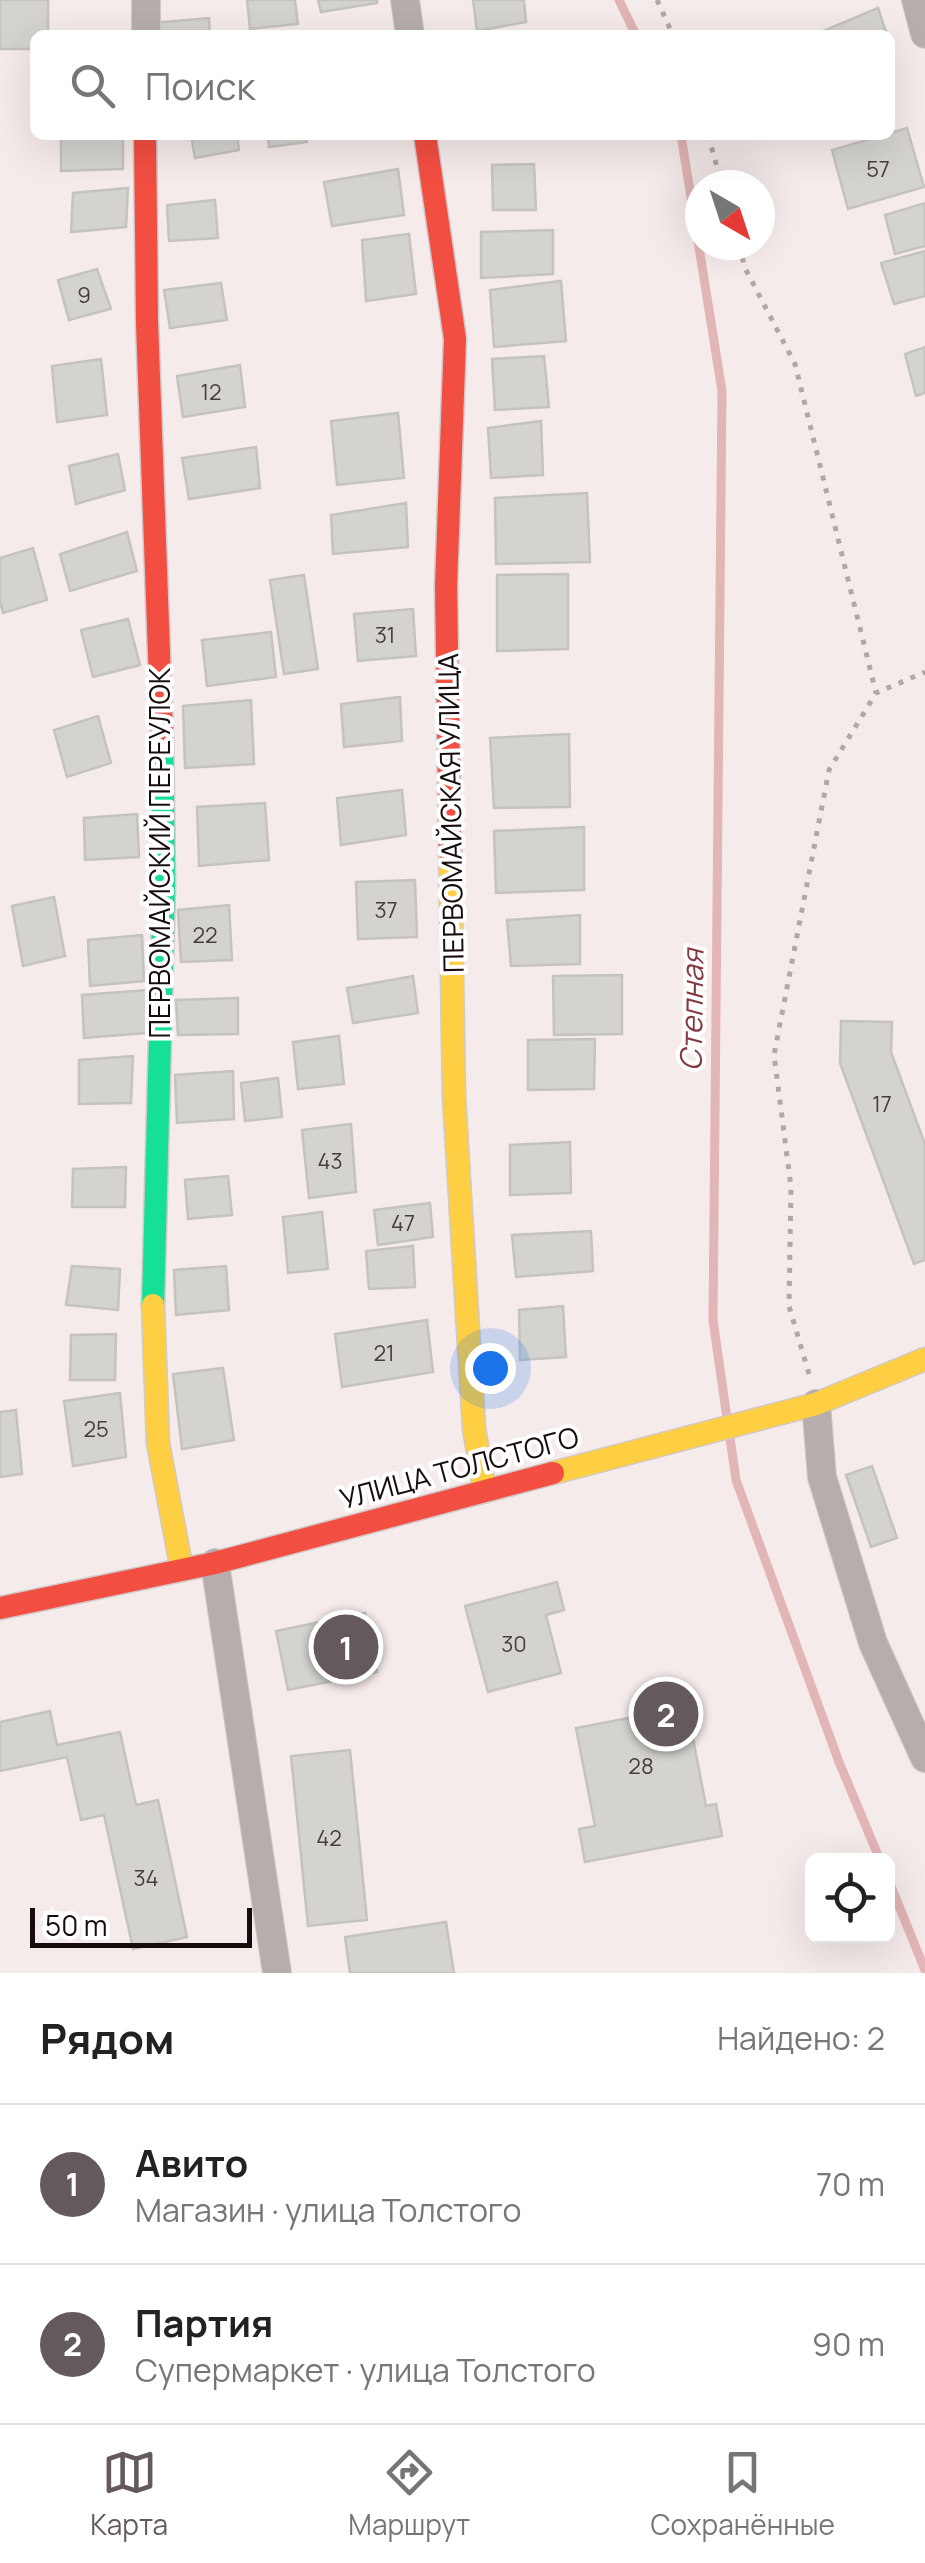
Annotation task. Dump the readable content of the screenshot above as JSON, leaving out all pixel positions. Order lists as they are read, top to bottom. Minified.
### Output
{"streets":{"street":["ПЕРВОМАЙСКАЯ УЛИЦА","ПЕРВОМАЙСКИЙ ПЕРЕУЛОК","УЛИЦА ТОЛСТОГО"]},"crossings":[["ПЕРВОМАЙСКАЯ УЛИЦА","УЛИЦА ТОЛСТОГО"],["ПЕРВОМАЙСКИЙ ПЕРЕУЛОК","УЛИЦА ТОЛСТОГО"]],"water":["Степная"],"house_numbers":["57","9","12","31","37","22","17","43","47","21","25","30","28","42","34"],"scale_bar":"50 m","north":"bottom right","page":{"search":"Поиск","pins":["1","2"],"scale":"50 m","heading":["Рядом","Найдено: 2"],"list":[{"mark":"1","name":"Авито","note":"Магазин · улица Толстого","value":"70 m"},{"mark":"2","name":"Партия","note":"Супермаркет · улица Толстого","value":"90 m"}],"nav":["Карта","Маршрут","Сохранённые"]}}
